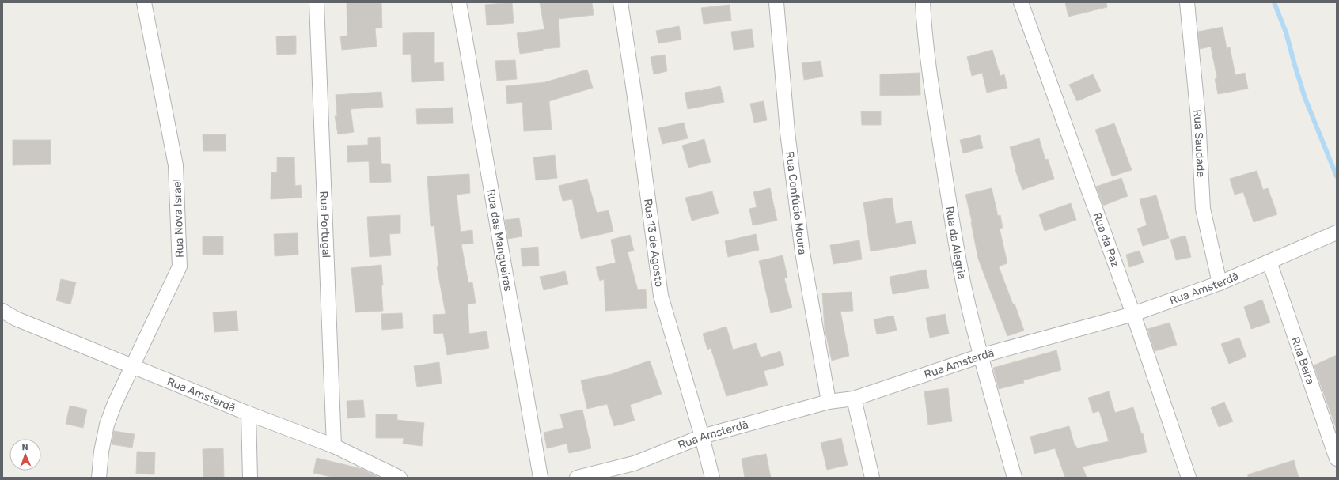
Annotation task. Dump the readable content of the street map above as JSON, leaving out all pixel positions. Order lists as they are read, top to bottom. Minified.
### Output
{"streets":{"street":["Rua Saudade","Rua Confúcio Moura","Rua Nova Israel","Rua Portugal","Rua da Paz","Rua das Mangueiras","Rua 13 de Agosto","Rua da Alegria","Rua Amsterdã","Rua Beira"]},"crossings":[["Rua Saudade","Rua Amsterdã"],["Rua Confúcio Moura","Rua Amsterdã"],["Rua Nova Israel","Rua Amsterdã"],["Rua Portugal","Rua Amsterdã"],["Rua da Paz","Rua Amsterdã"],["Rua 13 de Agosto","Rua Amsterdã"],["Rua da Alegria","Rua Amsterdã"],["Rua Amsterdã","Rua Beira"]],"north":"top"}
